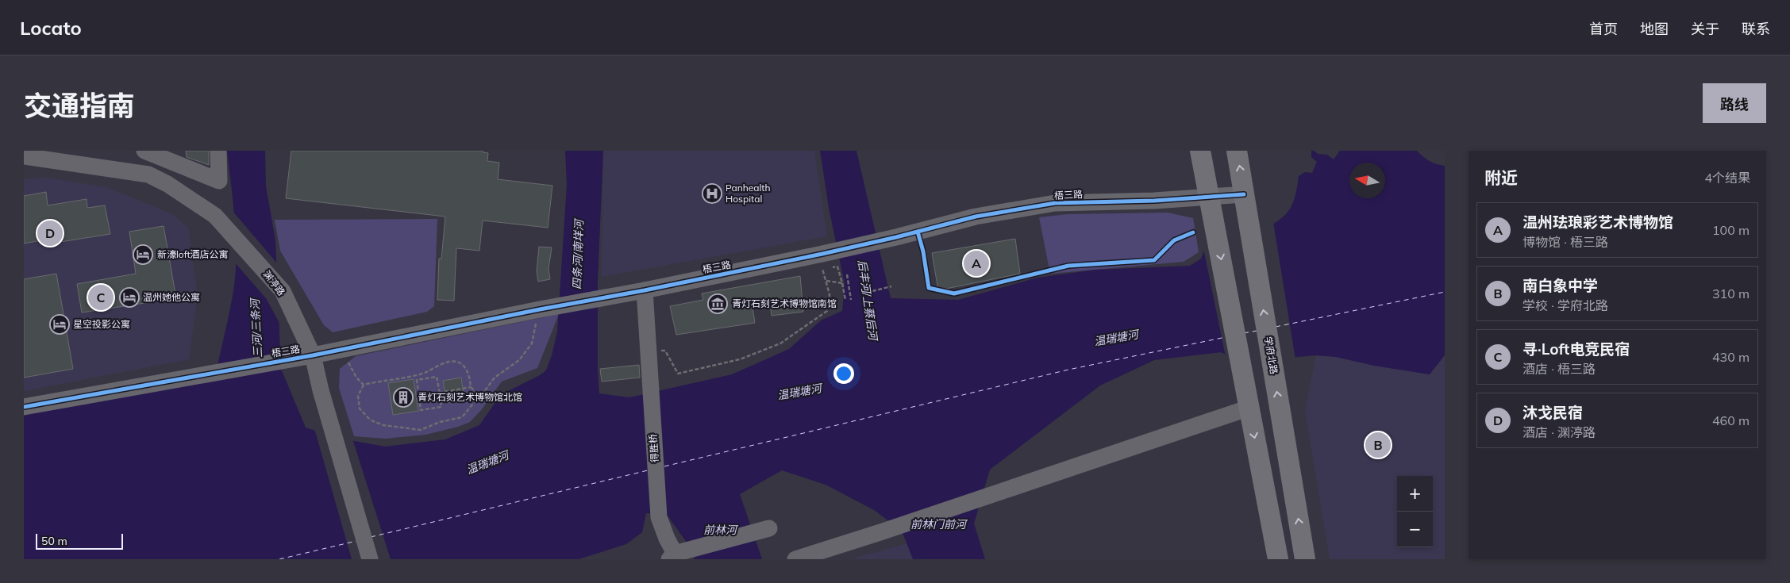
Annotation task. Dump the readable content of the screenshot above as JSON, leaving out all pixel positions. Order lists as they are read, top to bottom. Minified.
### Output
{"streets":{"main road":["学府北路"],"street":["梧三路","渊渟路","得胜桥"]},"crossings":[["梧三路","渊渟路"],["梧三路","学府北路"],["梧三路","得胜桥"]],"water":["四条河/南垟河","后丰河/上蔡后河","三河/三条河","温瑞塘河","前林门前河","前林河"],"places":{"hospital":["Panhealth Hospital"],"hotel":["新濠loft酒店公寓","温州她他公寓","星空投影公寓"],"museum":["青灯石刻艺术博物馆南馆"],"building":["青灯石刻艺术博物馆北馆"]},"scale_bar":"50 m","north":"left","page":{"header":"Locato","nav":["首页","地图","关于","联系"],"title":"交通指南","buttons":"路线","heading":["附近","4个结果"],"list":[{"mark":"A","name":"温州珐琅彩艺术博物馆","note":"博物馆 · 梧三路","value":"100 m"},{"mark":"B","name":"南白象中学","note":"学校 · 学府北路","value":"310 m"},{"mark":"C","name":"寻·Loft电竞民宿","note":"酒店 · 梧三路","value":"430 m"},{"mark":"D","name":"沐戈民宿","note":"酒店 · 渊渟路","value":"460 m"}],"pins":["D","A","C","B"],"map_buttons":["+","−"],"scale":"50 m"}}
